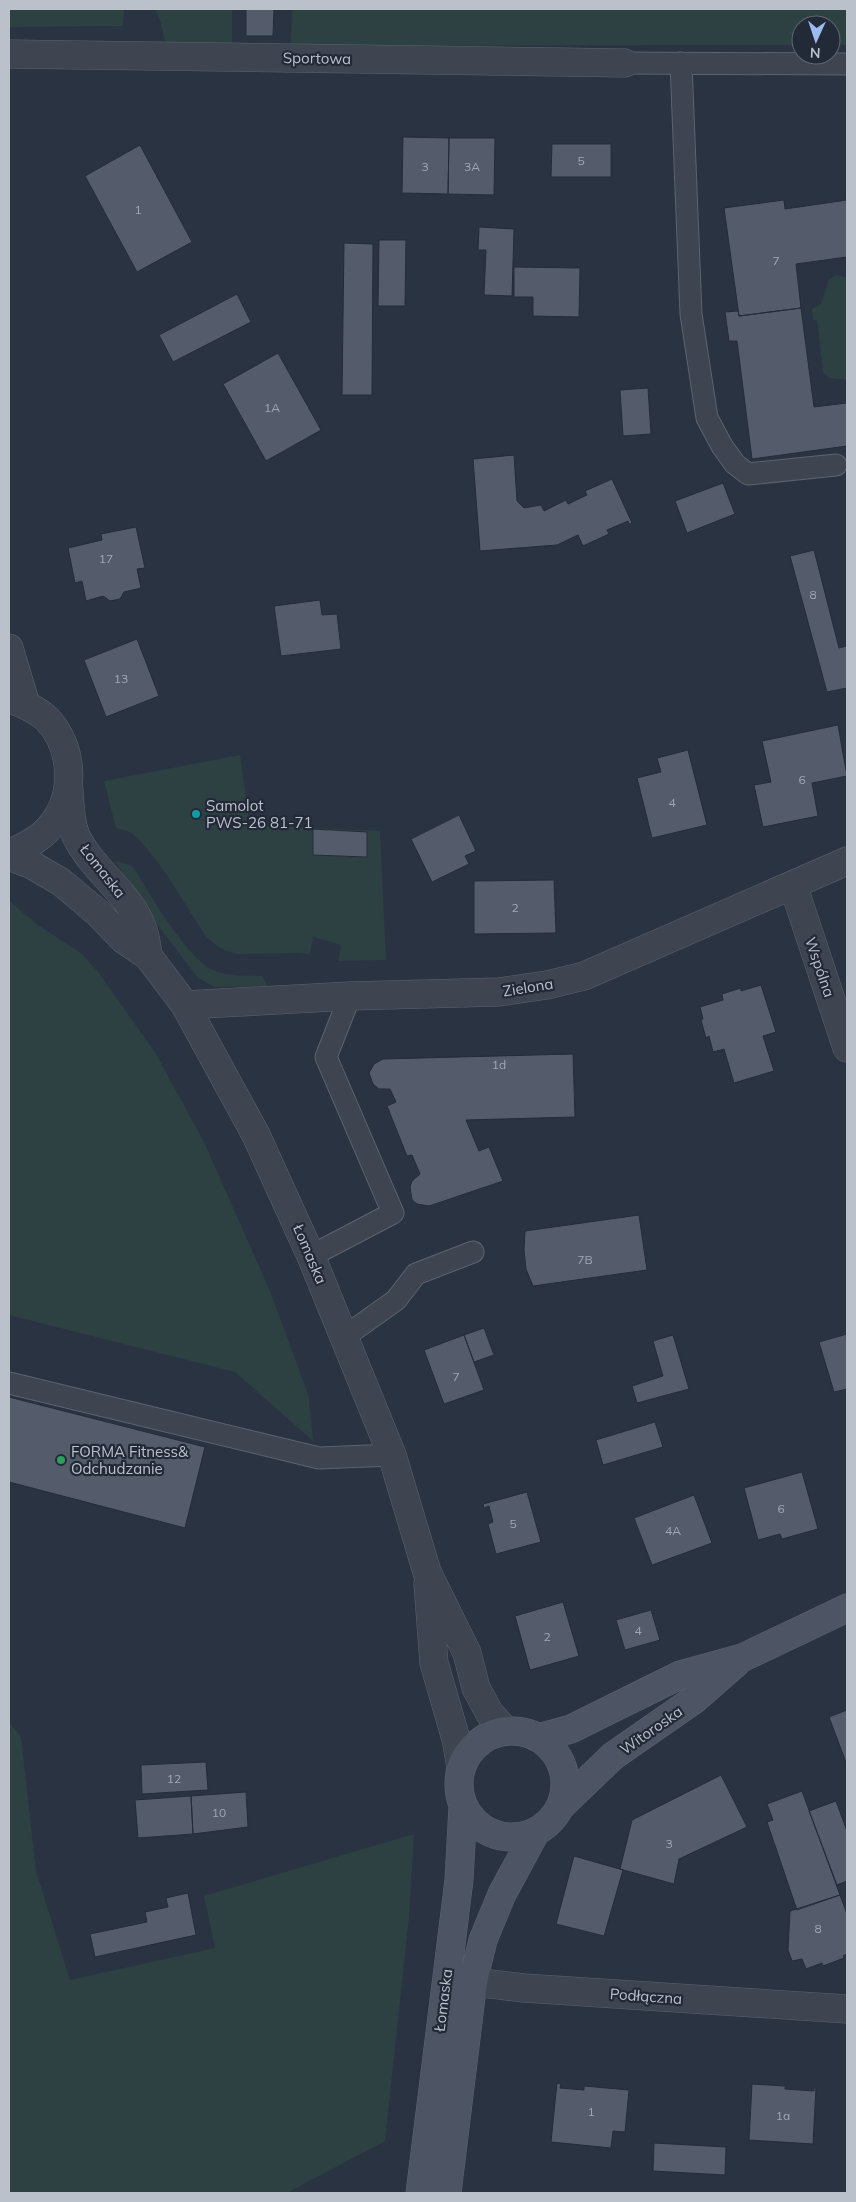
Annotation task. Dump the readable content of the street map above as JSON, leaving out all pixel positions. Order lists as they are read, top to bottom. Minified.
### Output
{"streets":{"main road":["Łomaska","Witoroska"],"street":["Sportowa","Wspólna","Zielona","Podłączna"]},"crossings":[["Łomaska","Zielona"],["Łomaska","Witoroska"],["Łomaska","Podłączna"],["Wspólna","Zielona"],["Witoroska","Podłączna"]],"places":["Samolot PWS-26 81-71","FORMA Fitness& Odchudzanie"],"house_numbers":["5","3","3A","1","7","1A","17","8","13","6","4","2","1d","7B","7","6","5","4A","4","2","12","10","3","8","1","1a"],"north":"bottom"}
